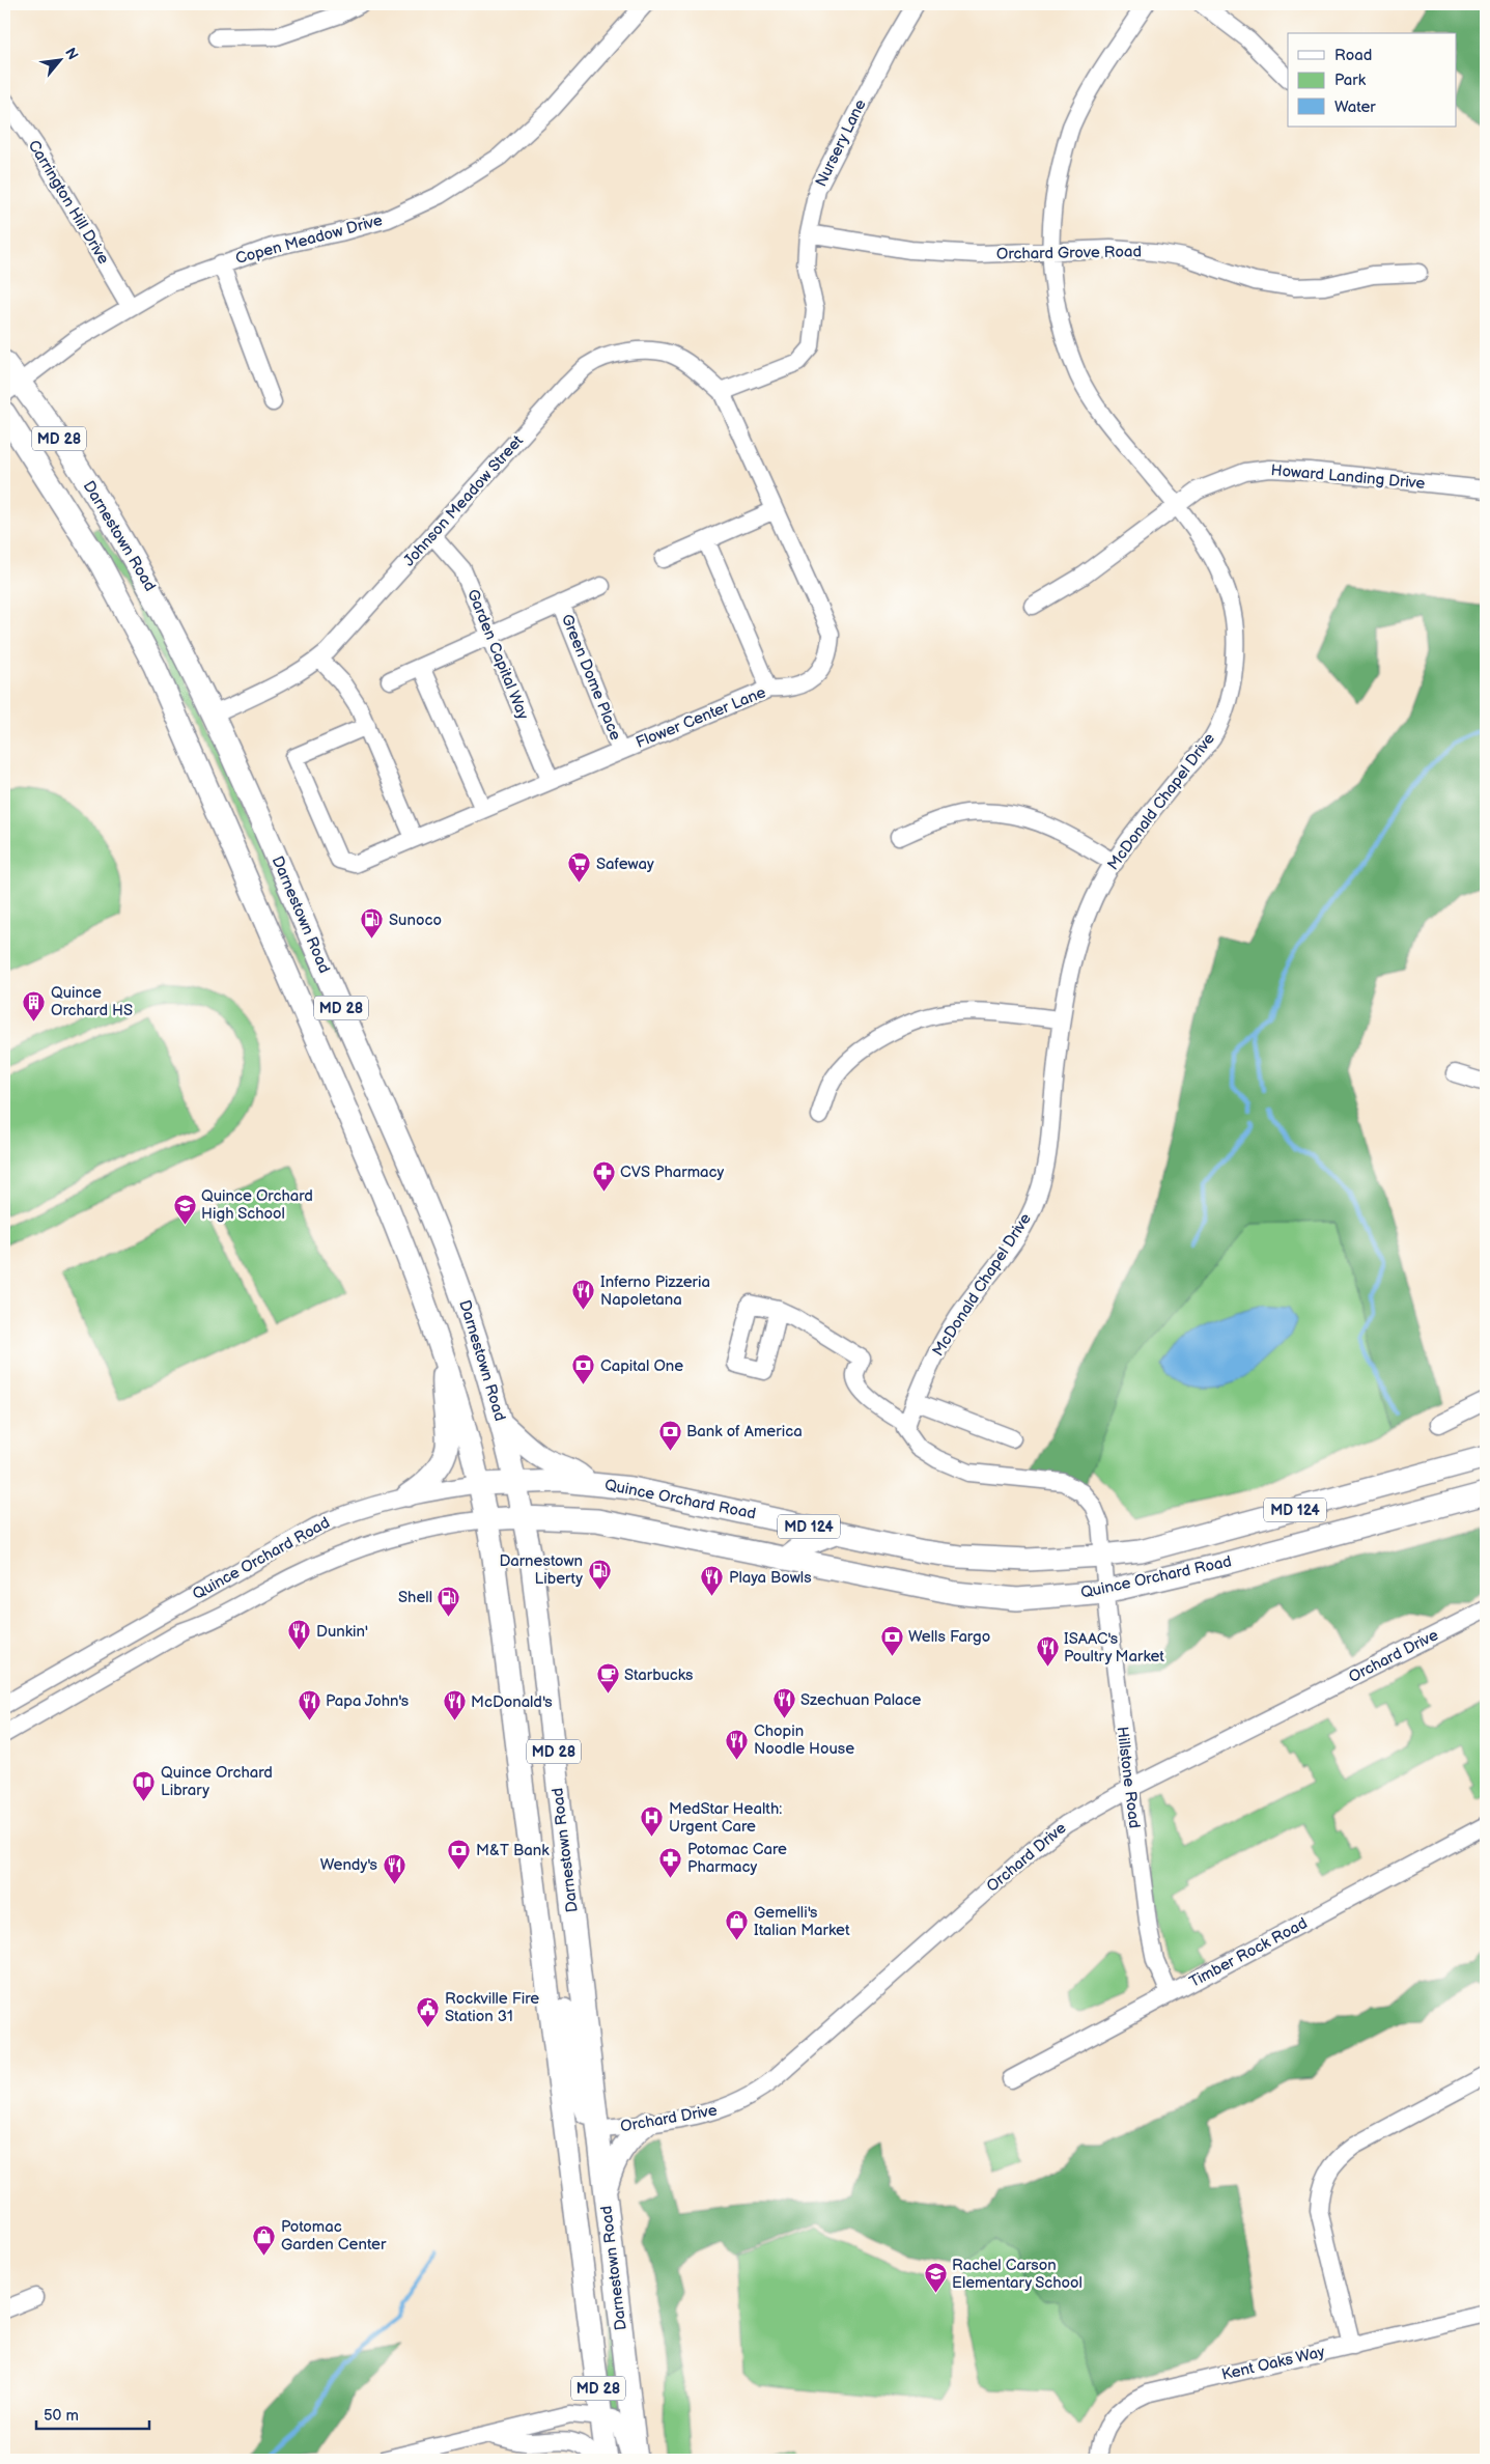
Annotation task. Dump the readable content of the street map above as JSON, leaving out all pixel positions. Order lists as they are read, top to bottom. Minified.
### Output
{"streets":{"main road":["MD 28","Darnestown Road","Quince Orchard Road","MD 124"],"street":["Nursery Lane","Carrington Hill Drive","Copen Meadow Drive","Orchard Grove Road","Howard Landing Drive","Johnson Meadow Street","Garden Capital Way","Green Dome Place","Flower Center Lane","McDonald Chapel Drive","Orchard Drive","Hillstone Road","Timber Rock Road","Kent Oaks Way"]},"crossings":[["Nursery Lane","Orchard Grove Road"],["Nursery Lane","Johnson Meadow Street"],["Nursery Lane","Flower Center Lane"],["Carrington Hill Drive","Copen Meadow Drive"],["Copen Meadow Drive","Darnestown Road"],["Orchard Grove Road","McDonald Chapel Drive"],["Howard Landing Drive","McDonald Chapel Drive"],["Johnson Meadow Street","Darnestown Road"],["Johnson Meadow Street","Garden Capital Way"],["Johnson Meadow Street","Flower Center Lane"],["Darnestown Road","Quince Orchard Road"],["Darnestown Road","Orchard Drive"],["Garden Capital Way","Green Dome Place"],["Garden Capital Way","Flower Center Lane"],["Green Dome Place","Flower Center Lane"],["Quince Orchard Road","Hillstone Road"],["Orchard Drive","Hillstone Road"],["Hillstone Road","Timber Rock Road"]],"places":{"supermarket":["Safeway"],"fuel station":["Sunoco","Darnestown Liberty","Shell"],"building":["Quince Orchard HS"],"pharmacy":["CVS Pharmacy","Potomac Care Pharmacy"],"school or university":["Quince Orchard High School","Rachel Carson Elementary School"],"restaurant":["Inferno Pizzeria Napoletana","Playa Bowls","Dunkin'","ISAAC's Poultry Market","Szechuan Palace","Papa John's","McDonald's","Chopin Noodle House","Wendy's"],"bank":["Capital One","Bank of America","Wells Fargo","M&T Bank"],"cafe":["Starbucks"],"library":["Quince Orchard Library"],"hospital":["MedStar Health: Urgent Care"],"shop":["Gemelli's Italian Market","Potomac Garden Center"],"public building":["Rockville Fire Station 31"]},"legend":["Road","Park","Water"],"scale_bar":"50 m","north":"top right"}
